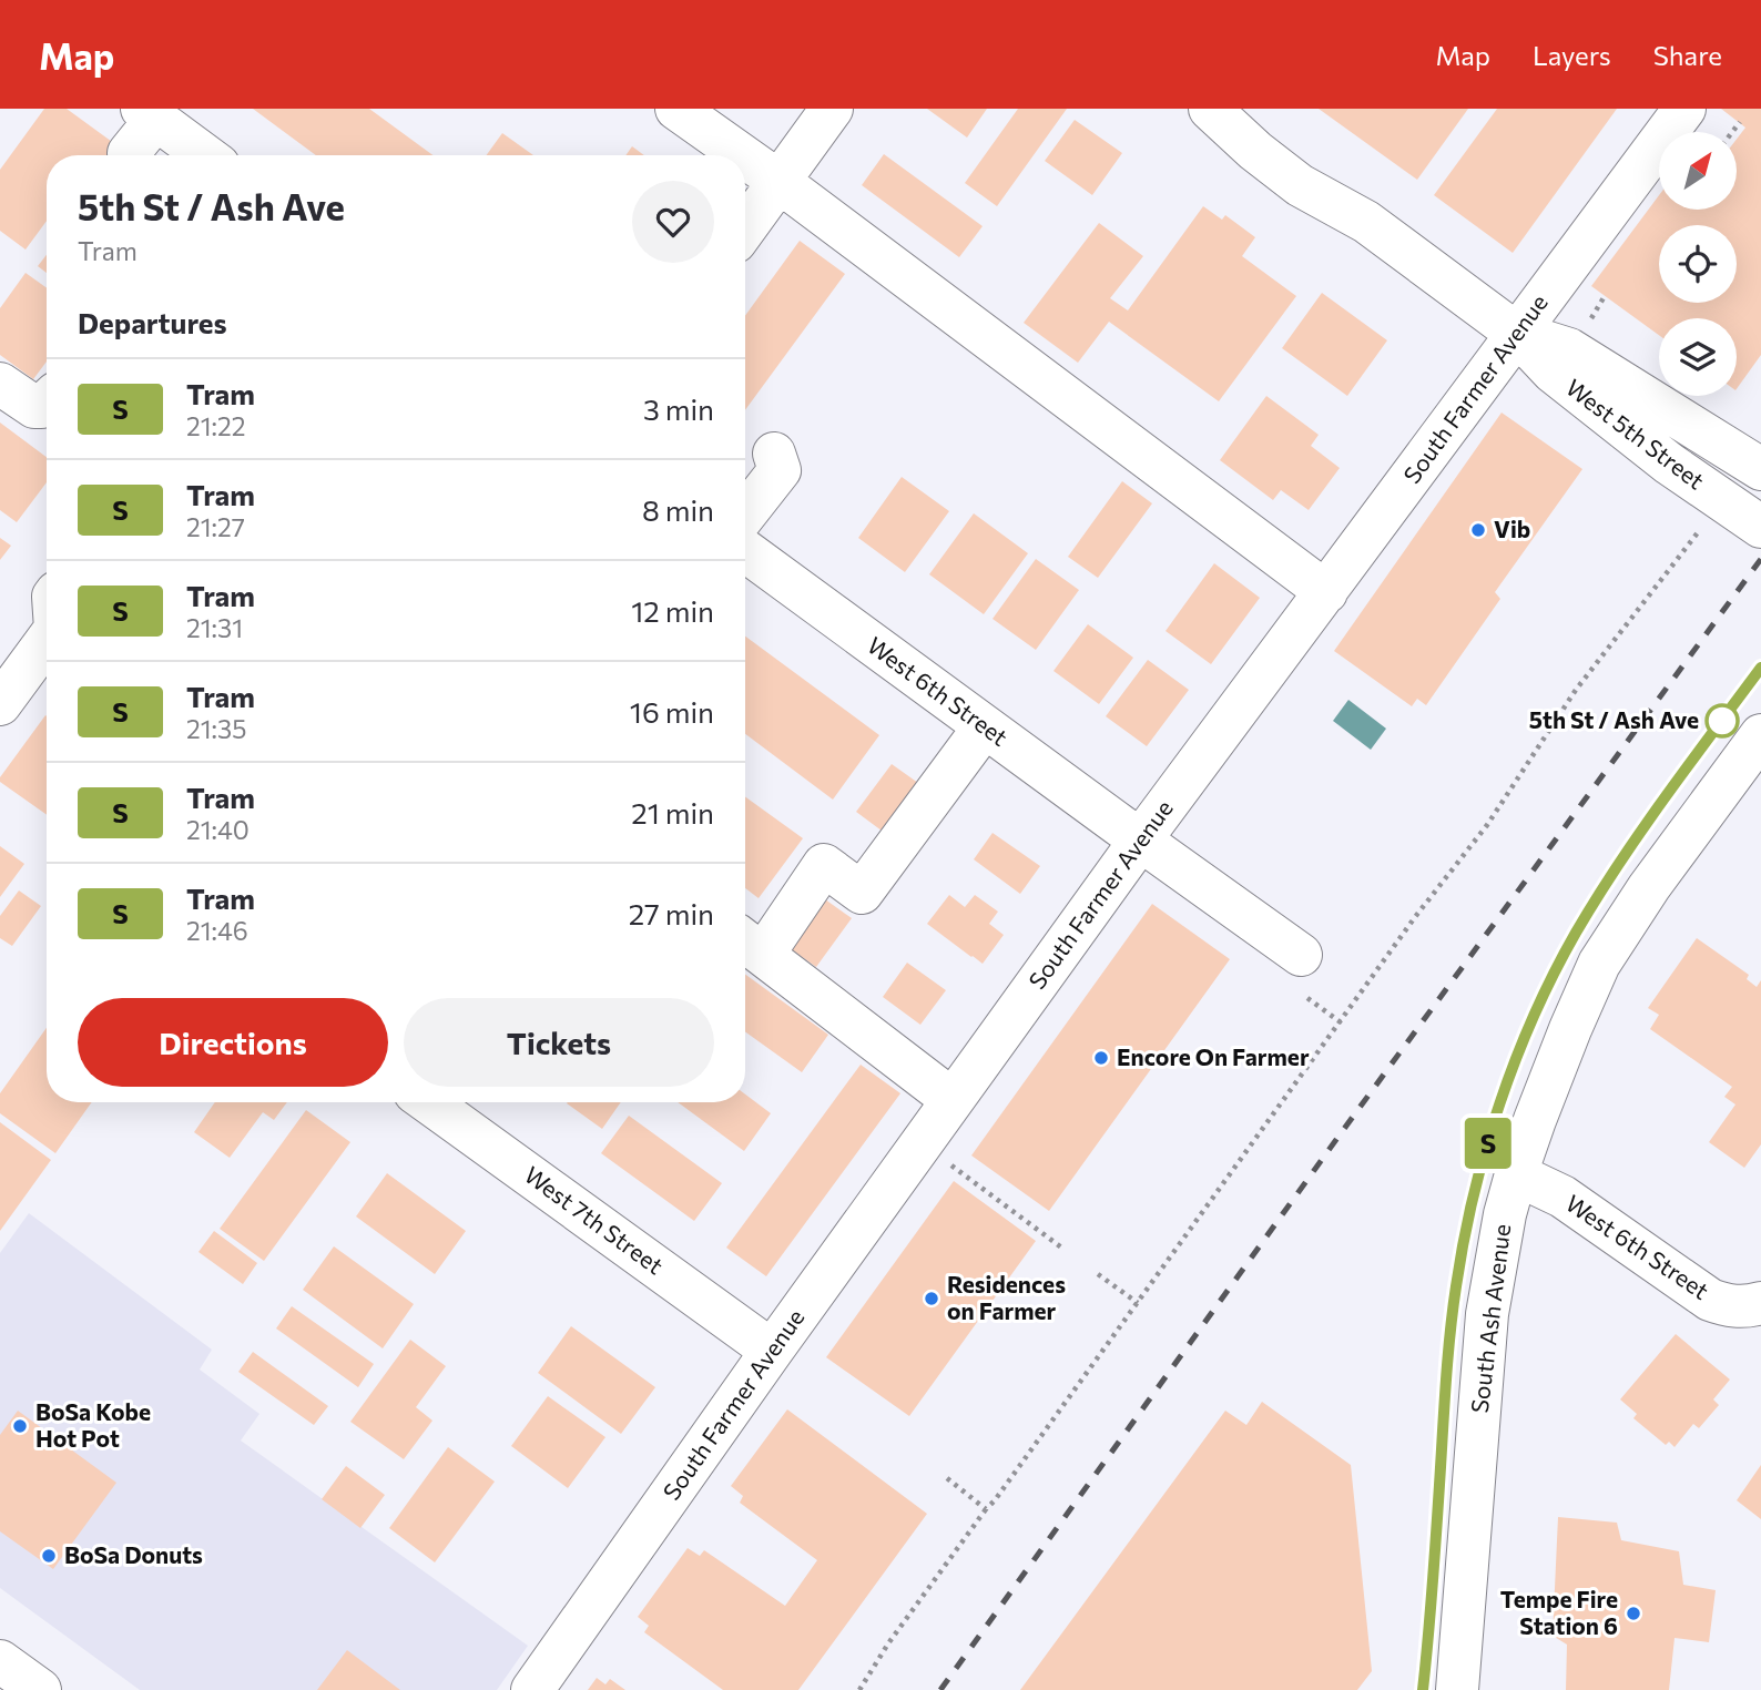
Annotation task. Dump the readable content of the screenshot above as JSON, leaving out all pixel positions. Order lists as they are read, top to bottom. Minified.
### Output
{"streets":{"street":["South Farmer Avenue","West 5th Street","West 6th Street","West 7th Street","South Ash Avenue"]},"crossings":[["South Farmer Avenue","West 5th Street"],["South Farmer Avenue","West 6th Street"],["South Farmer Avenue","West 7th Street"],["West 6th Street","South Ash Avenue"]],"places":["Vib","5th St / Ash Ave","Encore On Farmer","Residences on Farmer","BoSa Kobe Hot Pot","BoSa Donuts","Tempe Fire Station 6"],"lines":["tram line S"],"north":"top right","page":{"header":"Map","nav":["Map","Layers","Share"],"on_map":"S","heading":[["5th St / Ash Ave","Tram"],"Departures"],"list":[{"mark":"S","name":"Tram","note":"21:22","value":"3 min"},{"mark":"S","name":"Tram","note":"21:27","value":"8 min"},{"mark":"S","name":"Tram","note":"21:31","value":"12 min"},{"mark":"S","name":"Tram","note":"21:35","value":"16 min"},{"mark":"S","name":"Tram","note":"21:40","value":"21 min"},{"mark":"S","name":"Tram","note":"21:46","value":"27 min"}],"buttons":["Directions","Tickets"]}}
